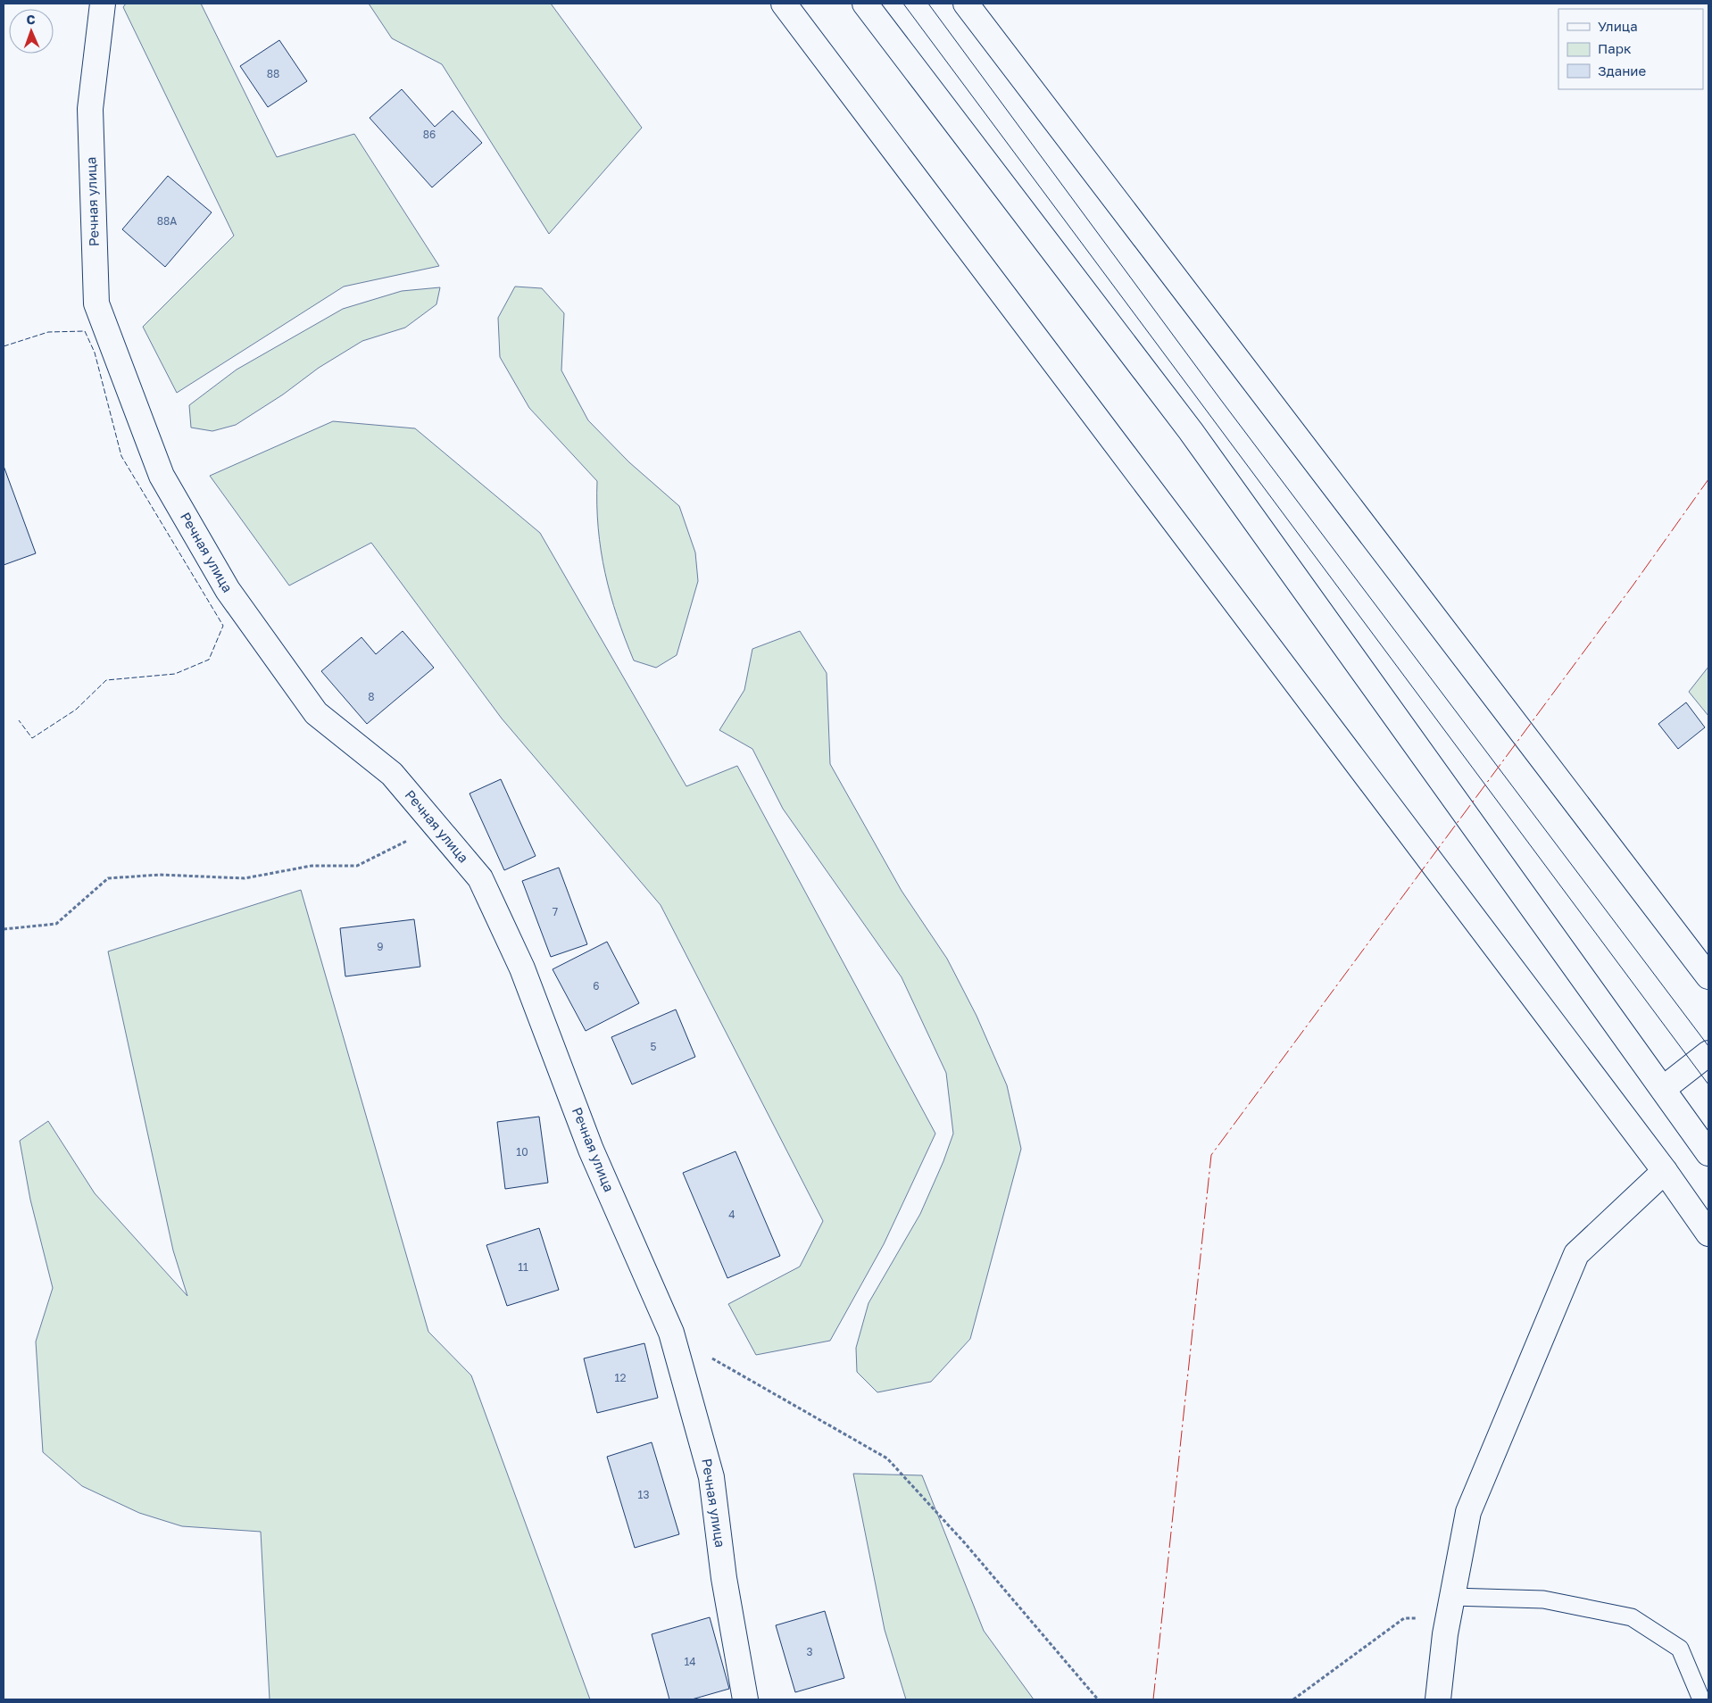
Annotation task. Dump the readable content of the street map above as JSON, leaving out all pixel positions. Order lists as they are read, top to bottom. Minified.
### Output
{"streets":{"street":["Речная улица"]},"house_numbers":["88","86","88А","8","7","9","6","5","10","4","11","12","13","3","14"],"legend":["Улица","Парк","Здание"],"north":"top"}
